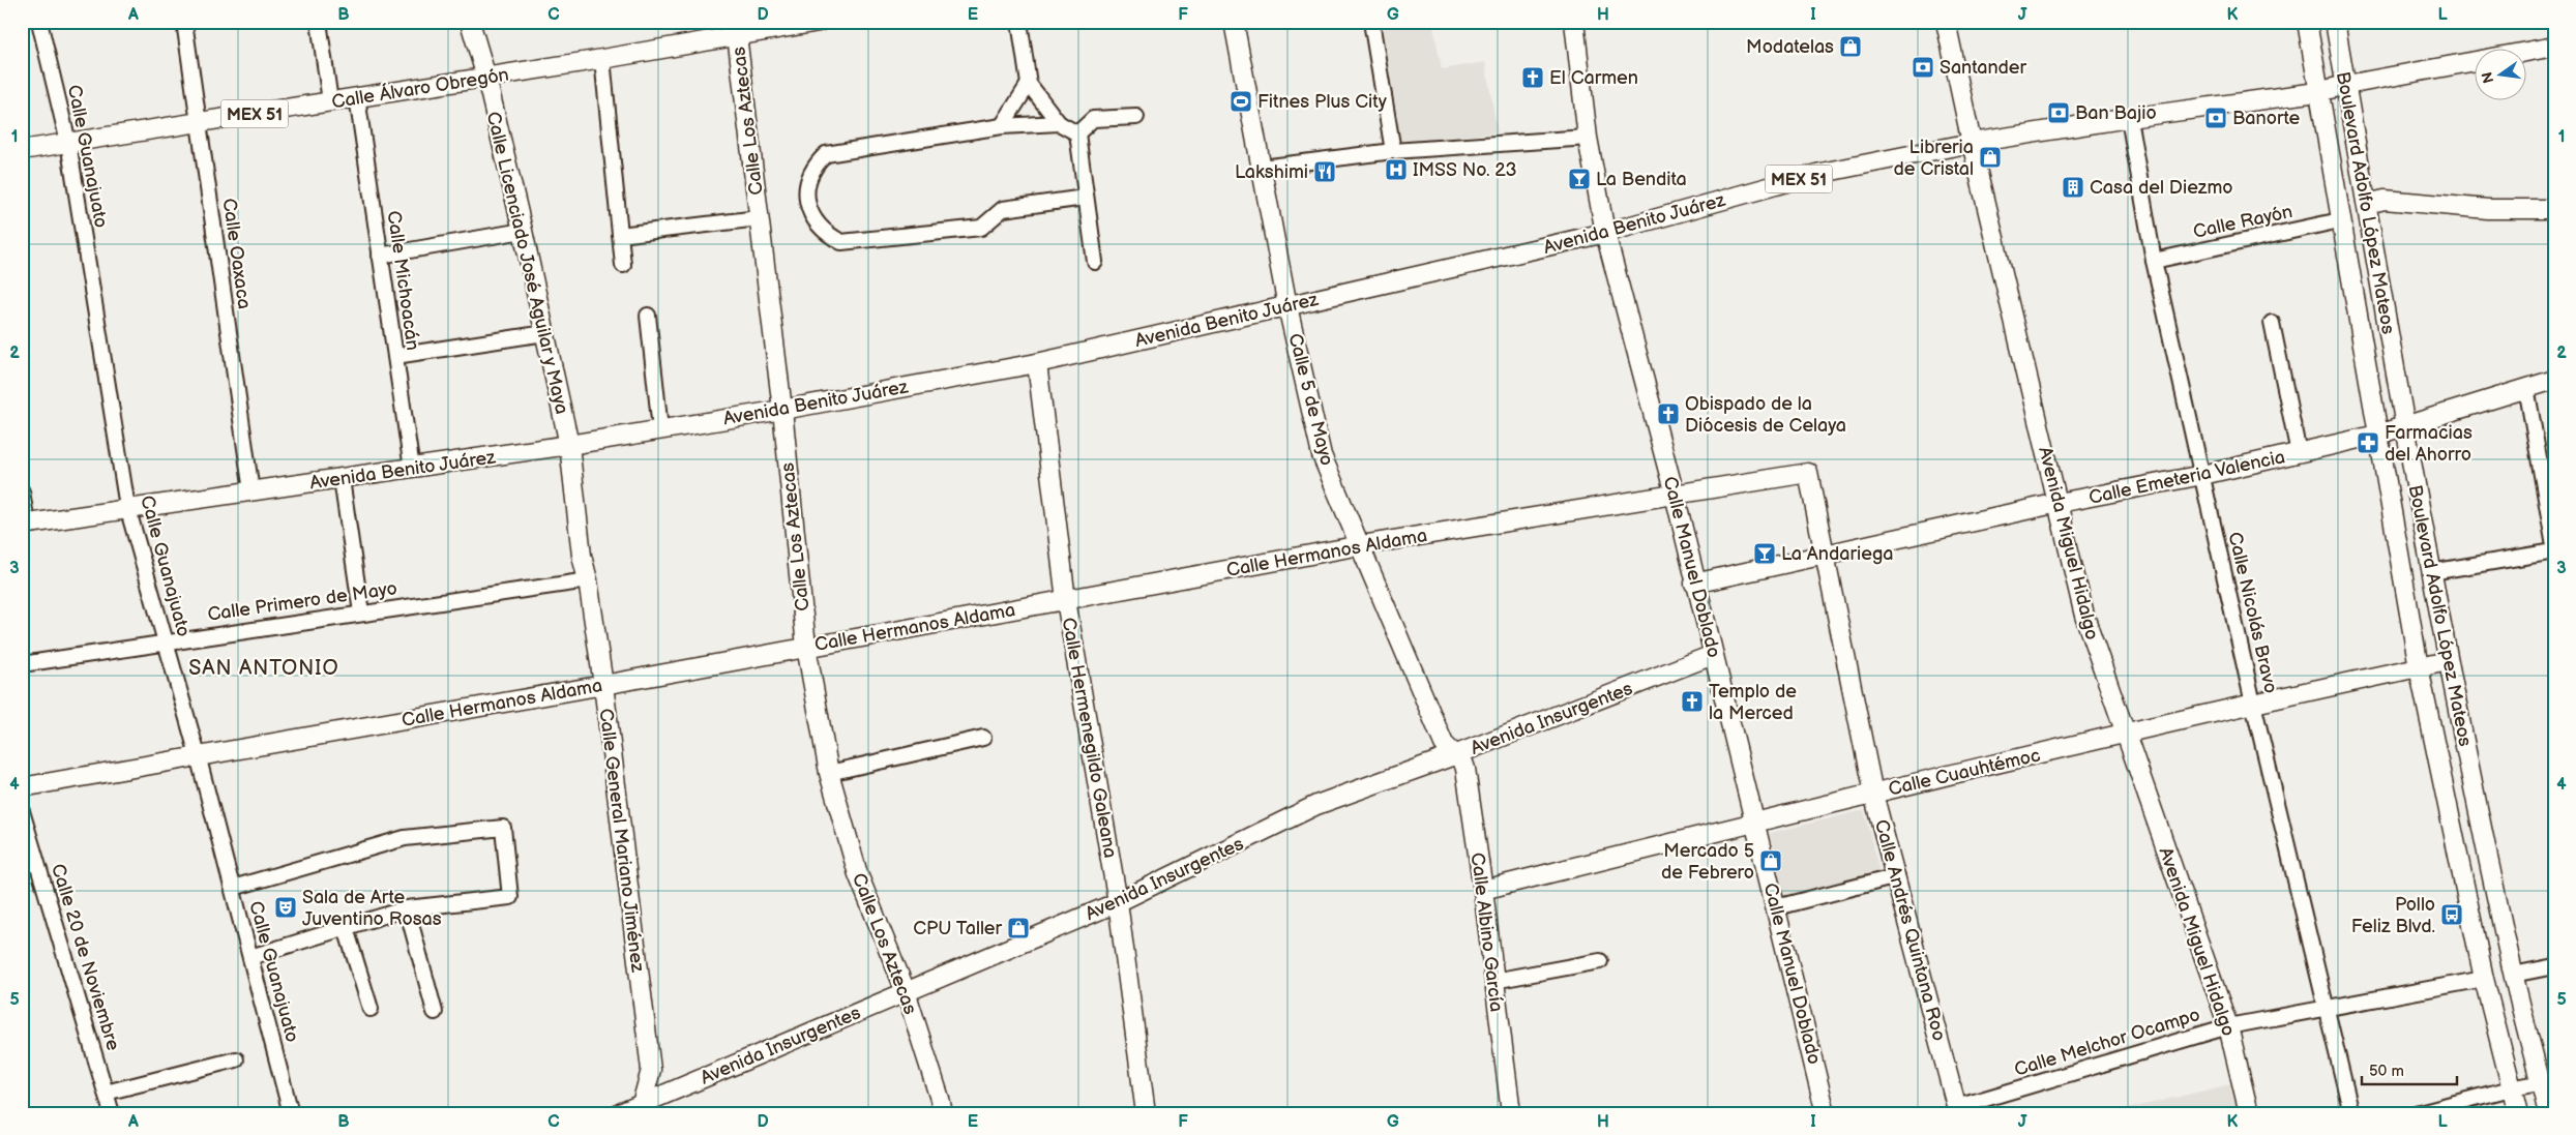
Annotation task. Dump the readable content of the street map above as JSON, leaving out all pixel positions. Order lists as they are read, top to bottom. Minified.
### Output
{"streets":{"main road":["Calle Álvaro Obregón","MEX 51","Calle Los Aztecas","Boulevard Adolfo López Mateos","Avenida Benito Juárez","Calle Licenciado José Aguilar y Maya","Calle 5 de Mayo","Calle Emeteria Valencia","Avenida Miguel Hidalgo","Calle Hermanos Aldama","Calle Manuel Doblado","Avenida Insurgentes","Calle Hermenegildo Galeana","Calle Cuauhtémoc","Calle General Mariano Jiménez","Calle Andrés Quintana Roo","Calle Albino García"],"street":["Calle Guanajuato","Calle Rayón","Calle Oaxaca","Calle Michoacán","Calle Primero de Mayo","Calle Nicolás Bravo","Calle 20 de Noviembre","Calle Melchor Ocampo"]},"crossings":[["Calle Álvaro Obregón","Calle Los Aztecas"],["Calle Álvaro Obregón","Calle Guanajuato"],["Calle Álvaro Obregón","Calle Oaxaca"],["Calle Álvaro Obregón","Calle Licenciado José Aguilar y Maya"],["Calle Álvaro Obregón","Calle Michoacán"],["MEX 51","Boulevard Adolfo López Mateos"],["MEX 51","Avenida Benito Juárez"],["Calle Los Aztecas","Avenida Benito Juárez"],["Calle Los Aztecas","Calle Hermanos Aldama"],["Calle Los Aztecas","Avenida Insurgentes"],["Calle Guanajuato","Avenida Benito Juárez"],["Calle Guanajuato","Calle Hermanos Aldama"],["Calle Guanajuato","Calle Primero de Mayo"],["Boulevard Adolfo López Mateos","Calle Rayón"],["Boulevard Adolfo López Mateos","Avenida Benito Juárez"],["Boulevard Adolfo López Mateos","Calle Emeteria Valencia"],["Boulevard Adolfo López Mateos","Calle Cuauhtémoc"],["Boulevard Adolfo López Mateos","Calle Melchor Ocampo"],["Calle Rayón","Calle Nicolás Bravo"],["Avenida Benito Juárez","Calle Oaxaca"],["Avenida Benito Juárez","Calle Licenciado José Aguilar y Maya"],["Avenida Benito Juárez","Calle Michoacán"],["Avenida Benito Juárez","Calle 5 de Mayo"],["Avenida Benito Juárez","Avenida Miguel Hidalgo"],["Avenida Benito Juárez","Calle Manuel Doblado"],["Avenida Benito Juárez","Calle Nicolás Bravo"],["Avenida Benito Juárez","Calle Hermenegildo Galeana"],["Avenida Benito Juárez","Calle General Mariano Jiménez"],["Calle Licenciado José Aguilar y Maya","Calle General Mariano Jiménez"],["Calle 5 de Mayo","Calle Hermanos Aldama"],["Calle 5 de Mayo","Avenida Insurgentes"],["Calle 5 de Mayo","Calle Albino García"],["Calle Emeteria Valencia","Avenida Miguel Hidalgo"],["Calle Emeteria Valencia","Calle Manuel Doblado"],["Calle Emeteria Valencia","Calle Nicolás Bravo"],["Calle Emeteria Valencia","Calle Andrés Quintana Roo"],["Avenida Miguel Hidalgo","Calle Cuauhtémoc"],["Avenida Miguel Hidalgo","Calle Melchor Ocampo"],["Calle Hermanos Aldama","Calle Manuel Doblado"],["Calle Hermanos Aldama","Calle Hermenegildo Galeana"],["Calle Hermanos Aldama","Calle General Mariano Jiménez"],["Calle Hermanos Aldama","Calle Andrés Quintana Roo"],["Calle Manuel Doblado","Avenida Insurgentes"],["Calle Manuel Doblado","Calle Cuauhtémoc"],["Calle Primero de Mayo","Calle General Mariano Jiménez"],["Calle Nicolás Bravo","Calle Cuauhtémoc"],["Calle Nicolás Bravo","Calle Melchor Ocampo"],["Avenida Insurgentes","Calle Hermenegildo Galeana"],["Avenida Insurgentes","Calle General Mariano Jiménez"],["Avenida Insurgentes","Calle Albino García"],["Calle Cuauhtémoc","Calle Andrés Quintana Roo"],["Calle Cuauhtémoc","Calle Albino García"],["Calle Andrés Quintana Roo","Calle Melchor Ocampo"]],"districts":["SAN ANTONIO"],"places":{"shop":["Modatelas","Libreria de Cristal","Mercado 5 de Febrero","CPU Taller"],"bank":["Santander","Ban Bajio","Banorte"],"church":["El Carmen","Obispado de la Diócesis de Celaya","Templo de la Merced"],"sports":["Fitnes Plus City"],"hospital":["IMSS No. 23"],"restaurant":["Lakshimi"],"bar":["La Bendita","La Andariega"],"building":["Casa del Diezmo"],"pharmacy":["Farmacias del Ahorro"],"theatre":["Sala de Arte Juventino Rosas"],"bus stop":["Pollo Feliz Blvd."]},"scale_bar":"50 m","north":"left","grid":{"columns":["A","B","C","D","E","F","G","H","I","J","K","L"],"rows":["1","2","3","4","5"]}}
